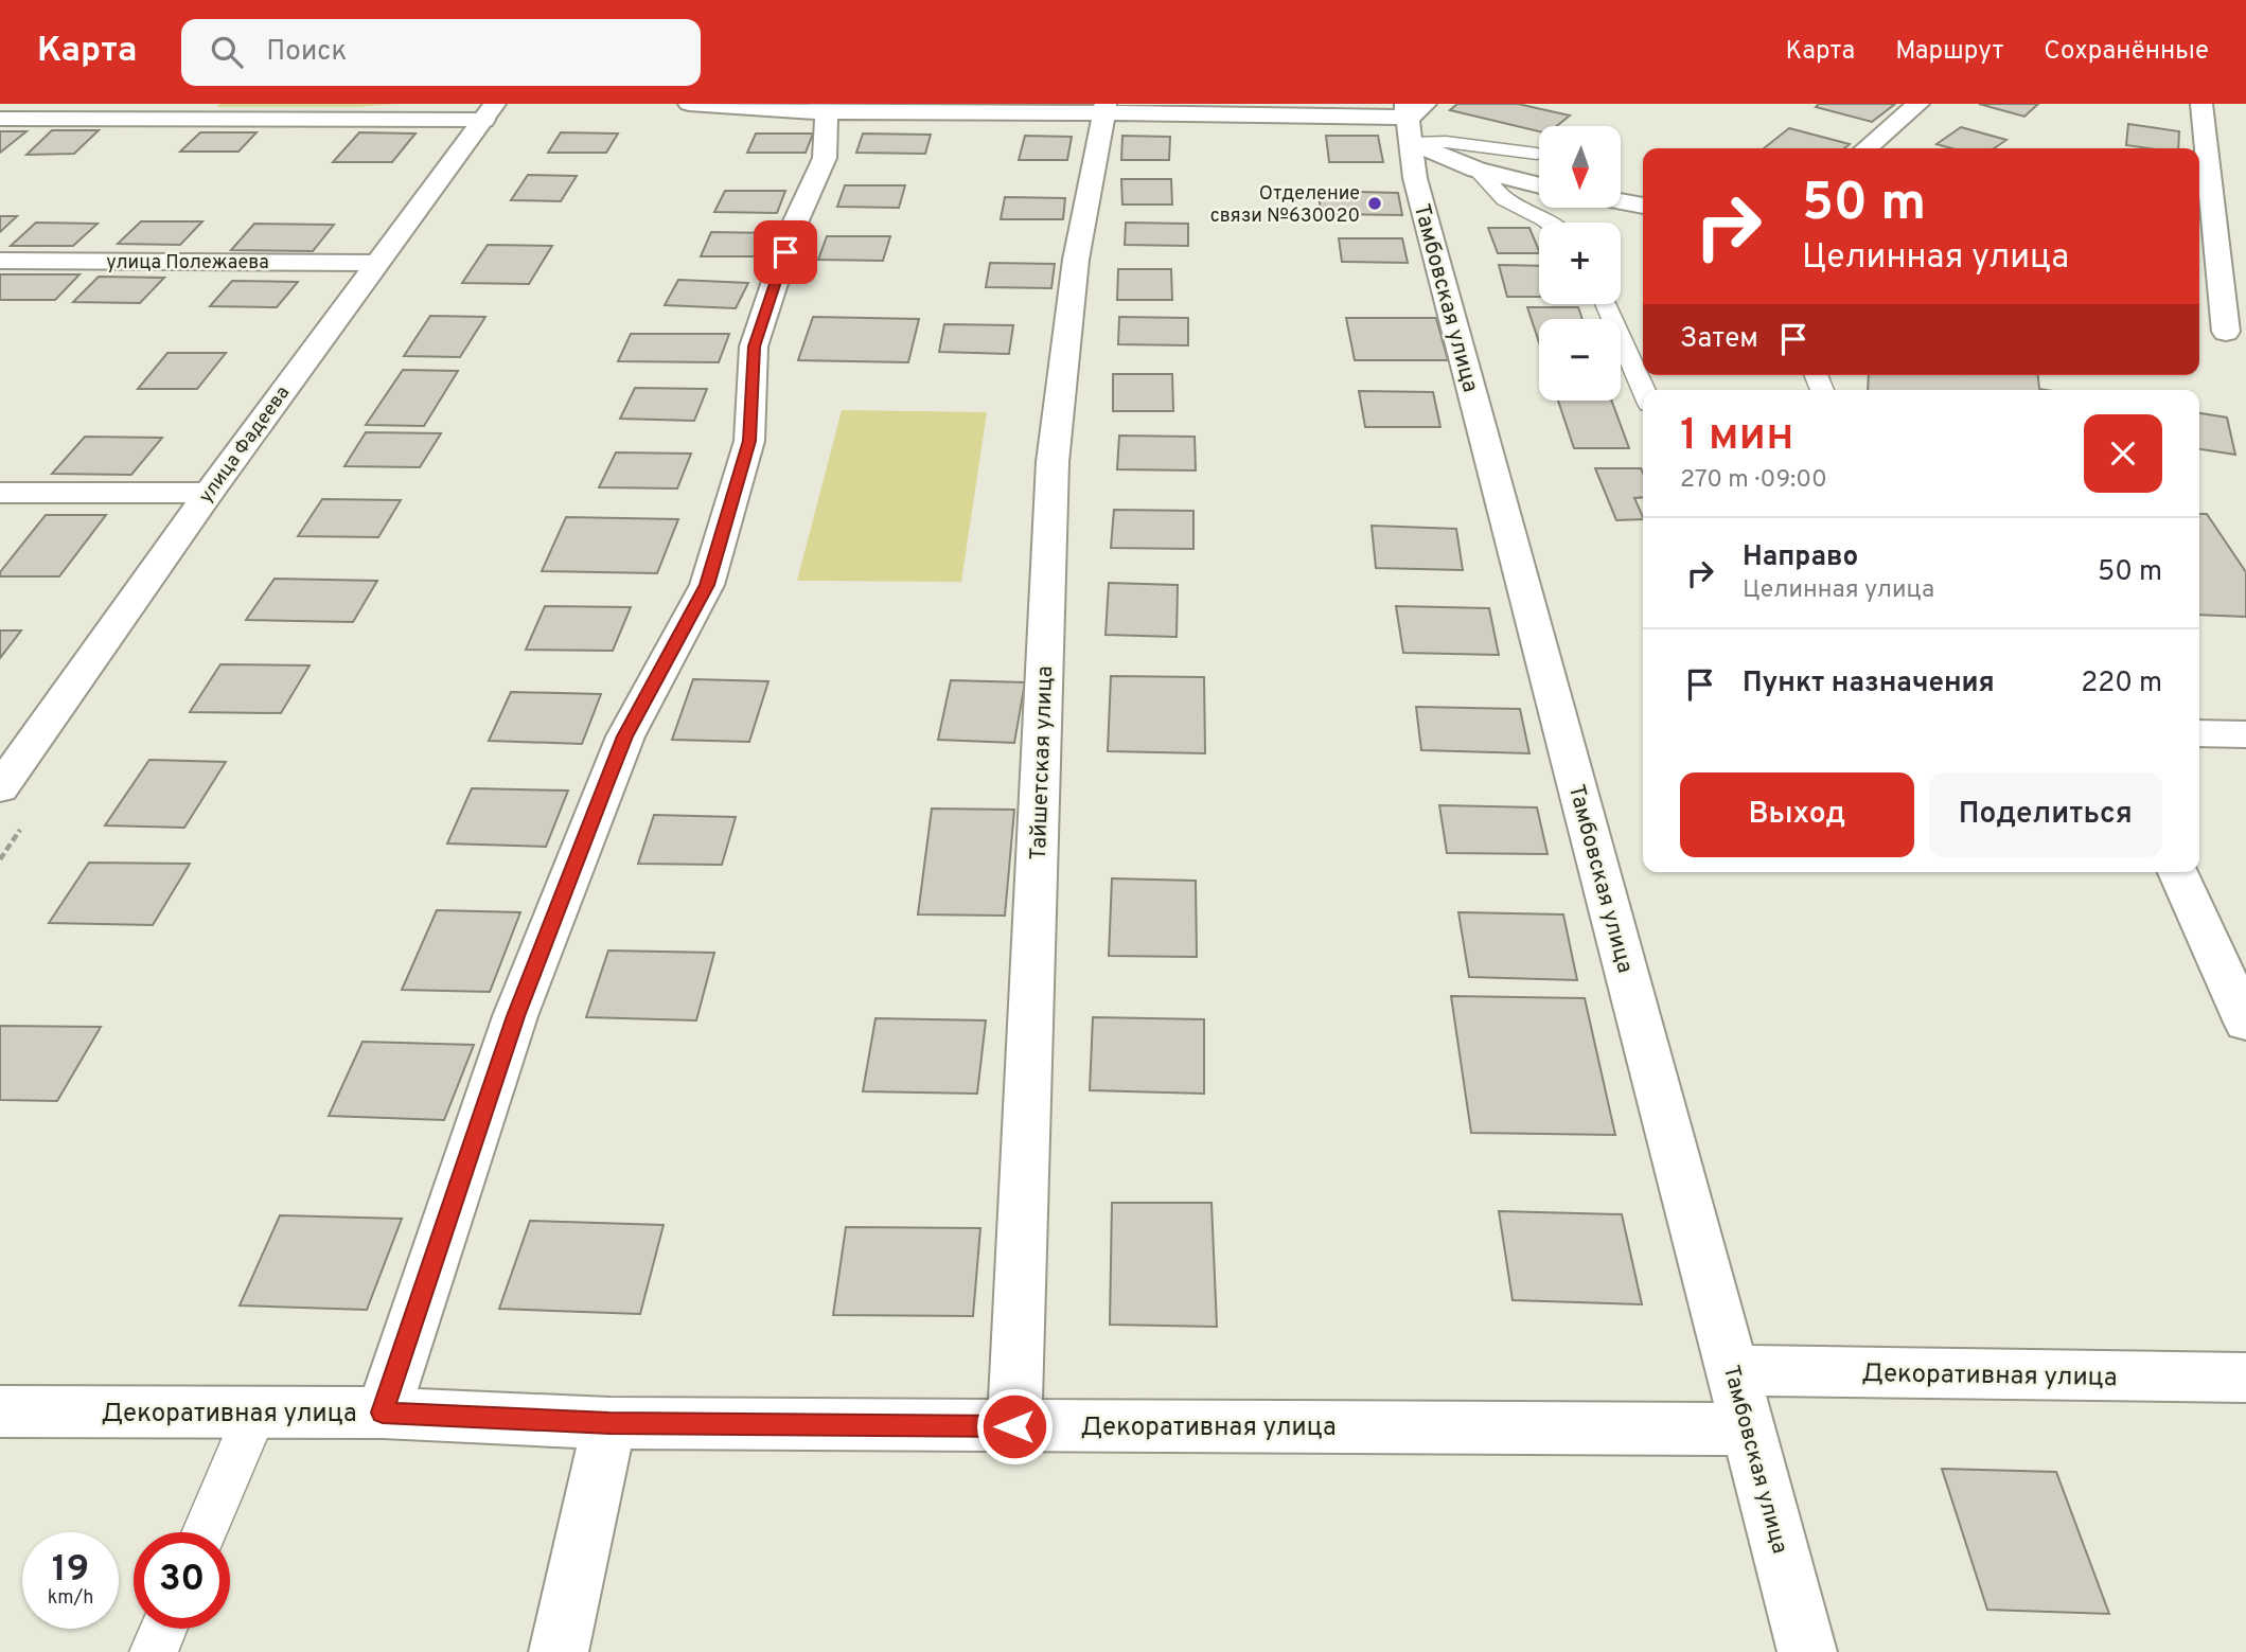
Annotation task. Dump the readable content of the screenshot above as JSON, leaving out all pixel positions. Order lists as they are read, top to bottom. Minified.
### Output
{"streets":{"street":["улица Полежаева","Тамбовская улица","улица Фадеева","Тайшетская улица","Декоративная улица"]},"crossings":[["улица Полежаева","улица Фадеева"],["Тамбовская улица","Декоративная улица"],["Тайшетская улица","Декоративная улица"]],"places":["Отделение связи №630020"],"north":"bottom","page":{"header":"Карта","search":"Поиск","nav":["Карта","Маршрут","Сохранённые"],"map_buttons":["+","−"],"turn":["50 m","Целинная улица"],"then":"Затем","heading":["1 мин","270 m · 09:00"],"list":[{"name":"Направо","note":"Целинная улица","value":"50 m"},{"name":"Пункт назначения","value":"220 m"}],"buttons":["Выход","Поделиться"],"speed":"19 km/h","limit":"30"}}
